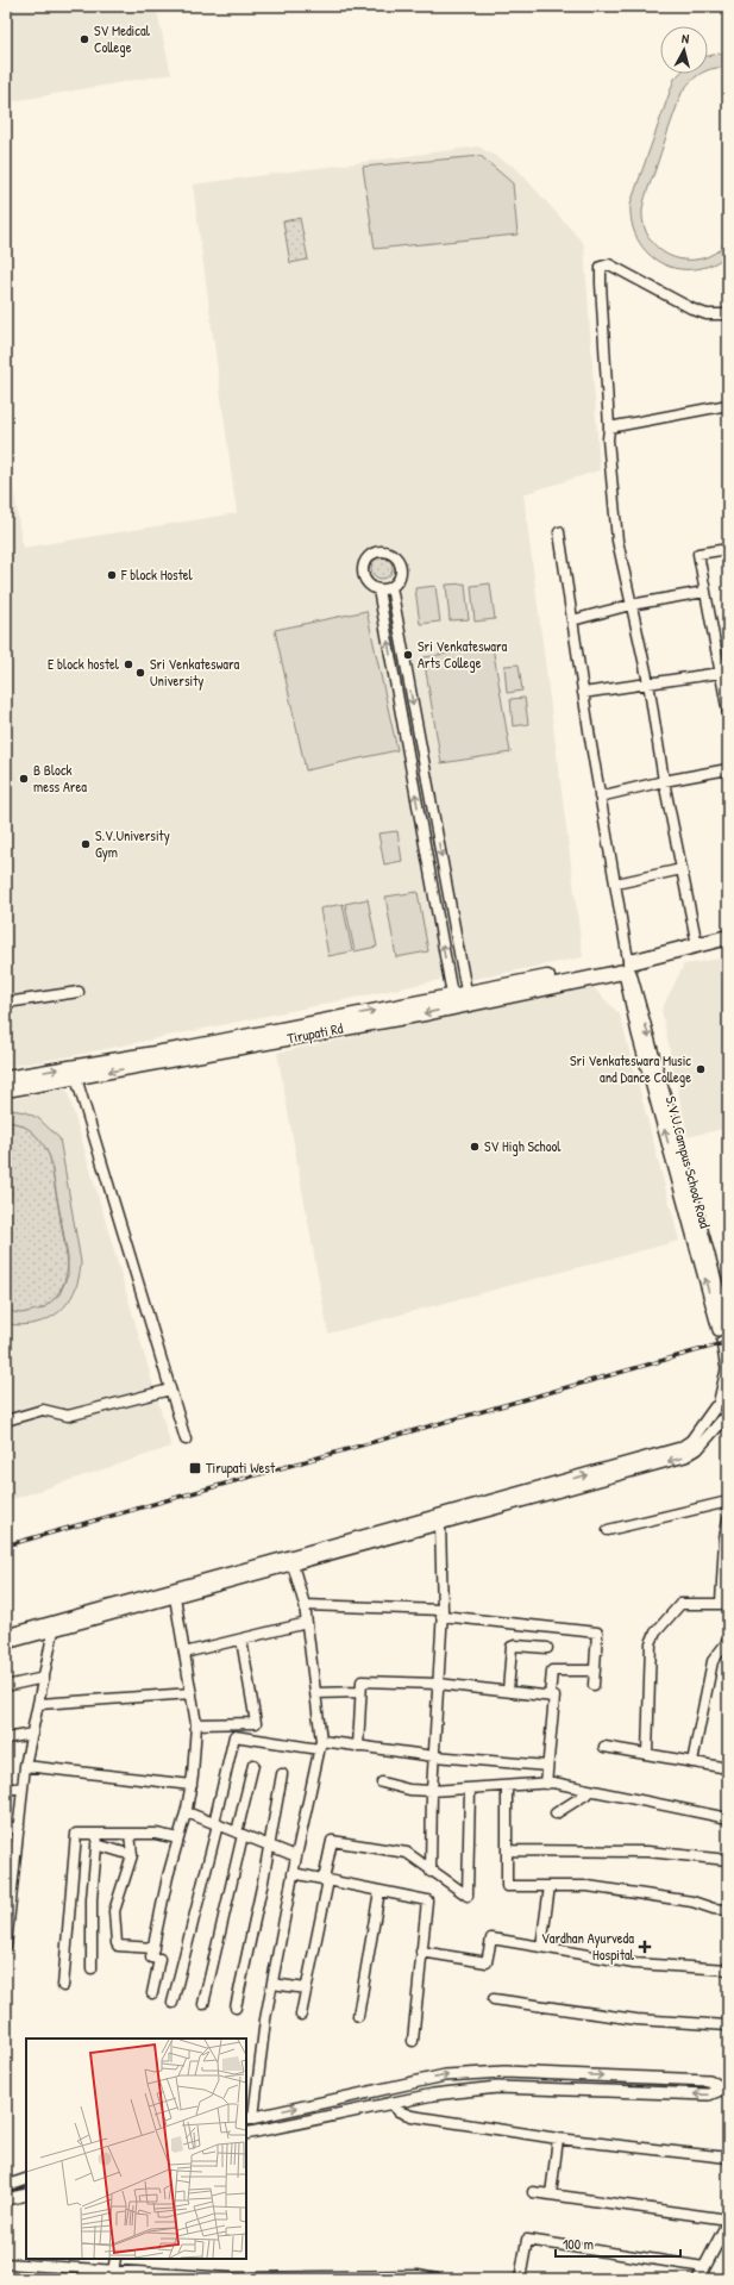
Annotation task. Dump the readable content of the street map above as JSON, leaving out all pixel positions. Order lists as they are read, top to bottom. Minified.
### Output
{"streets":{"main road":["Tirupati Rd"],"street":["S.V.U.Campus School Road"]},"crossings":[["Tirupati Rd","S.V.U.Campus School Road"]],"places":{"other":["SV Medical College","F block Hostel","Sri Venkateswara Arts College","E block hostel","Sri Venkateswara University","B Block mess Area","S.V.University Gym","Sri Venkateswara Music and Dance College","SV High School"],"transit":["Tirupati West"],"health":["Vardhan Ayurveda Hospital"]},"scale_bar":"100 m","north":"top"}
